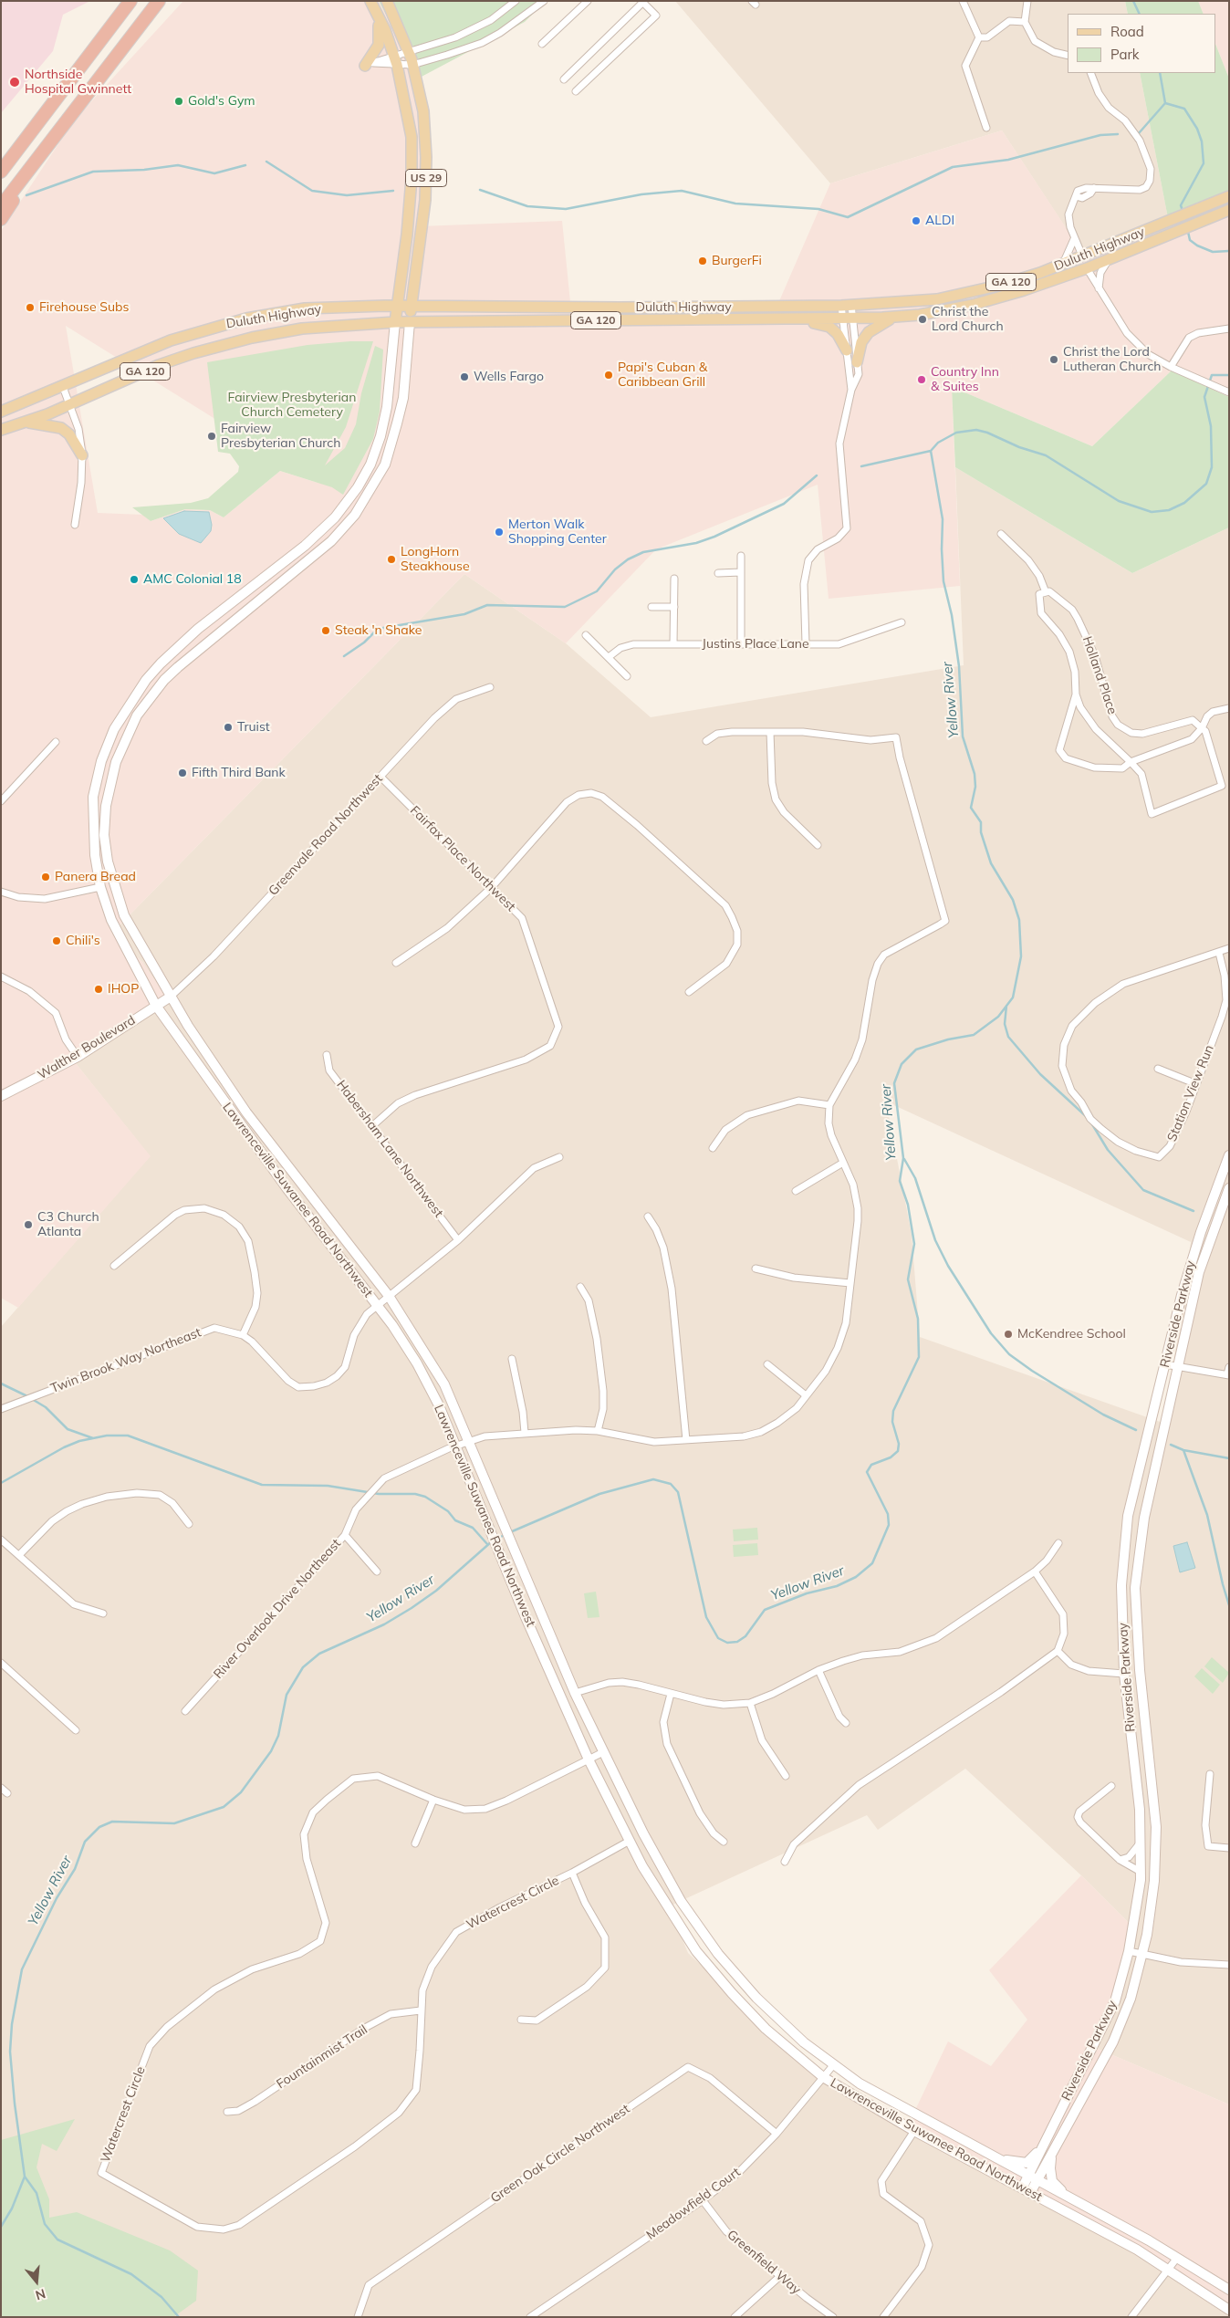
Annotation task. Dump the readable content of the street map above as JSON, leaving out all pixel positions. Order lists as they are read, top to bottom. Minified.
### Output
{"streets":{"main road":["US 29","Duluth Highway","GA 120","Walther Boulevard","Lawrenceville Suwanee Road Northwest","Riverside Parkway"],"street":["Justins Place Lane","Holland Place","Greenvale Road Northwest","Fairfax Place Northwest","Station View Run","Habersham Lane Northwest","Twin Brook Way Northeast","River Overlook Drive Northeast","Watercrest Circle","Fountainmist Trail","Green Oak Circle Northwest","Meadowfield Court","Greenfield Way"]},"crossings":[["US 29","Duluth Highway"],["US 29","Lawrenceville Suwanee Road Northwest"],["Duluth Highway","Lawrenceville Suwanee Road Northwest"],["Greenvale Road Northwest","Fairfax Place Northwest"],["Greenvale Road Northwest","Walther Boulevard"],["Greenvale Road Northwest","Lawrenceville Suwanee Road Northwest"],["Fairfax Place Northwest","Habersham Lane Northwest"],["Walther Boulevard","Lawrenceville Suwanee Road Northwest"],["Habersham Lane Northwest","Twin Brook Way Northeast"],["Lawrenceville Suwanee Road Northwest","Riverside Parkway"],["Lawrenceville Suwanee Road Northwest","Twin Brook Way Northeast"],["Lawrenceville Suwanee Road Northwest","River Overlook Drive Northeast"],["Lawrenceville Suwanee Road Northwest","Watercrest Circle"],["Lawrenceville Suwanee Road Northwest","Meadowfield Court"],["Watercrest Circle","Fountainmist Trail"],["Green Oak Circle Northwest","Meadowfield Court"],["Meadowfield Court","Greenfield Way"]],"water":["Yellow River"],"parks":["Fairview Presbyterian Church Cemetery"],"places":["Northside Hospital Gwinnett","Gold's Gym","ALDI","BurgerFi","Firehouse Subs","Christ the Lord Church","Christ the Lord Lutheran Church","Papi's Cuban & Caribbean Grill","Wells Fargo","Country Inn & Suites","Fairview Presbyterian Church","Merton Walk Shopping Center","LongHorn Steakhouse","AMC Colonial 18","Steak 'n Shake","Truist","Fifth Third Bank","Panera Bread","Chili's","IHOP","C3 Church Atlanta","McKendree School"],"legend":["Road","Park"],"north":"bottom"}
